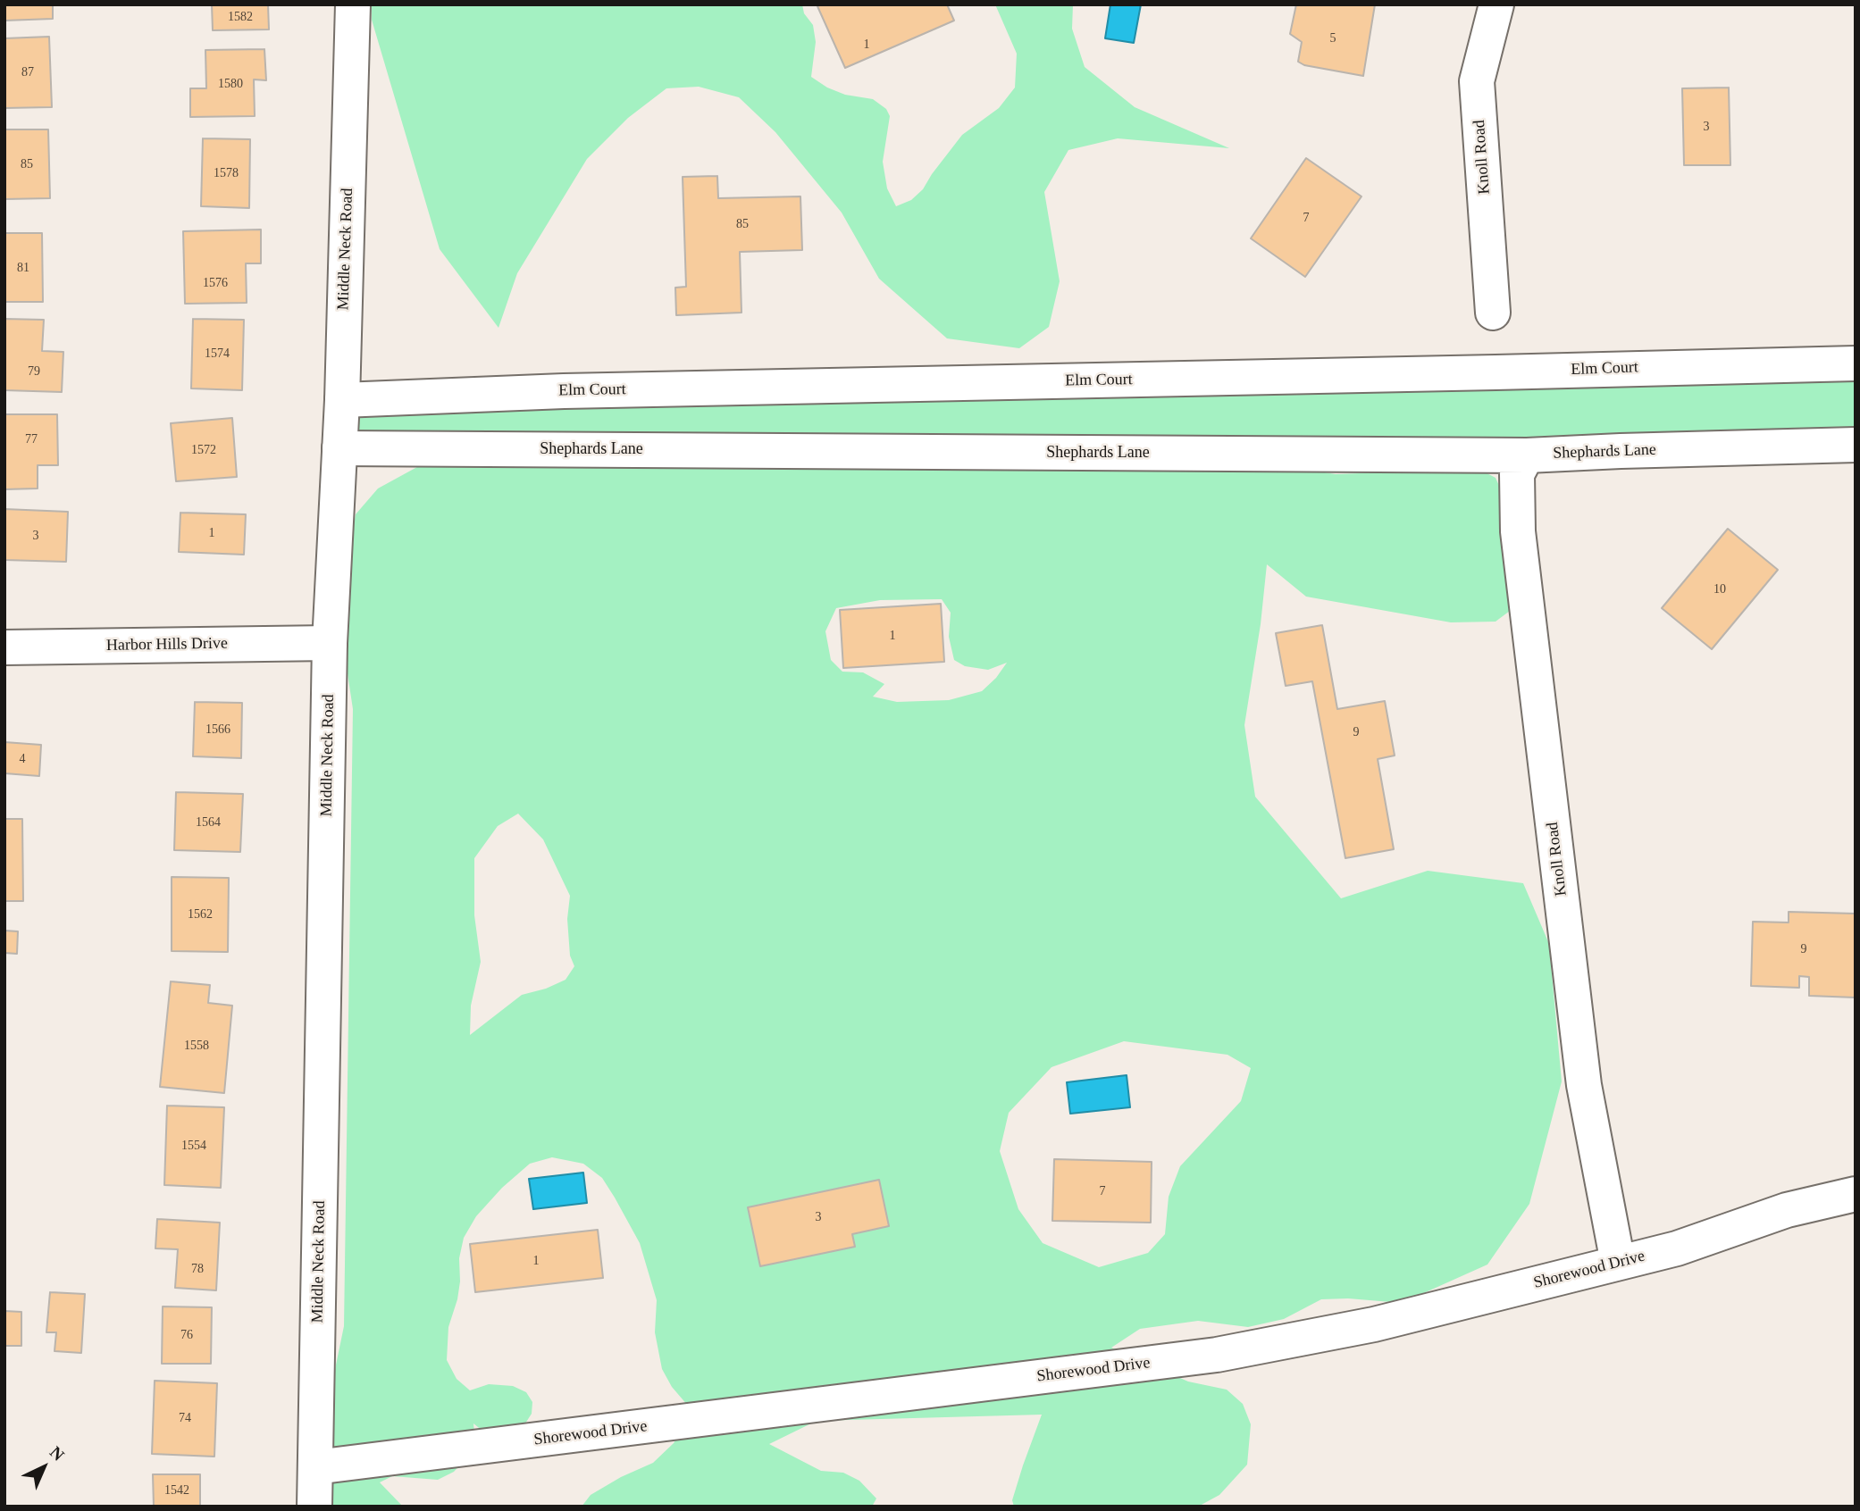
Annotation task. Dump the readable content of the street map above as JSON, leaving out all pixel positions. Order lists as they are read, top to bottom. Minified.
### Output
{"streets":{"street":["Knoll Road","Middle Neck Road","Elm Court","Shephards Lane","Harbor Hills Drive","Shorewood Drive"]},"crossings":[["Knoll Road","Shephards Lane"],["Knoll Road","Shorewood Drive"],["Middle Neck Road","Elm Court"],["Middle Neck Road","Shephards Lane"],["Middle Neck Road","Harbor Hills Drive"],["Middle Neck Road","Shorewood Drive"]],"house_numbers":["1582","5","1","87","1580","3","85","1578","7","85","81","1576","1574","79","77","1572","1","3","10","1","1566","9","4","1564","1562","9","1558","1554","7","3","1","78","76","74","1542"],"north":"top right"}
